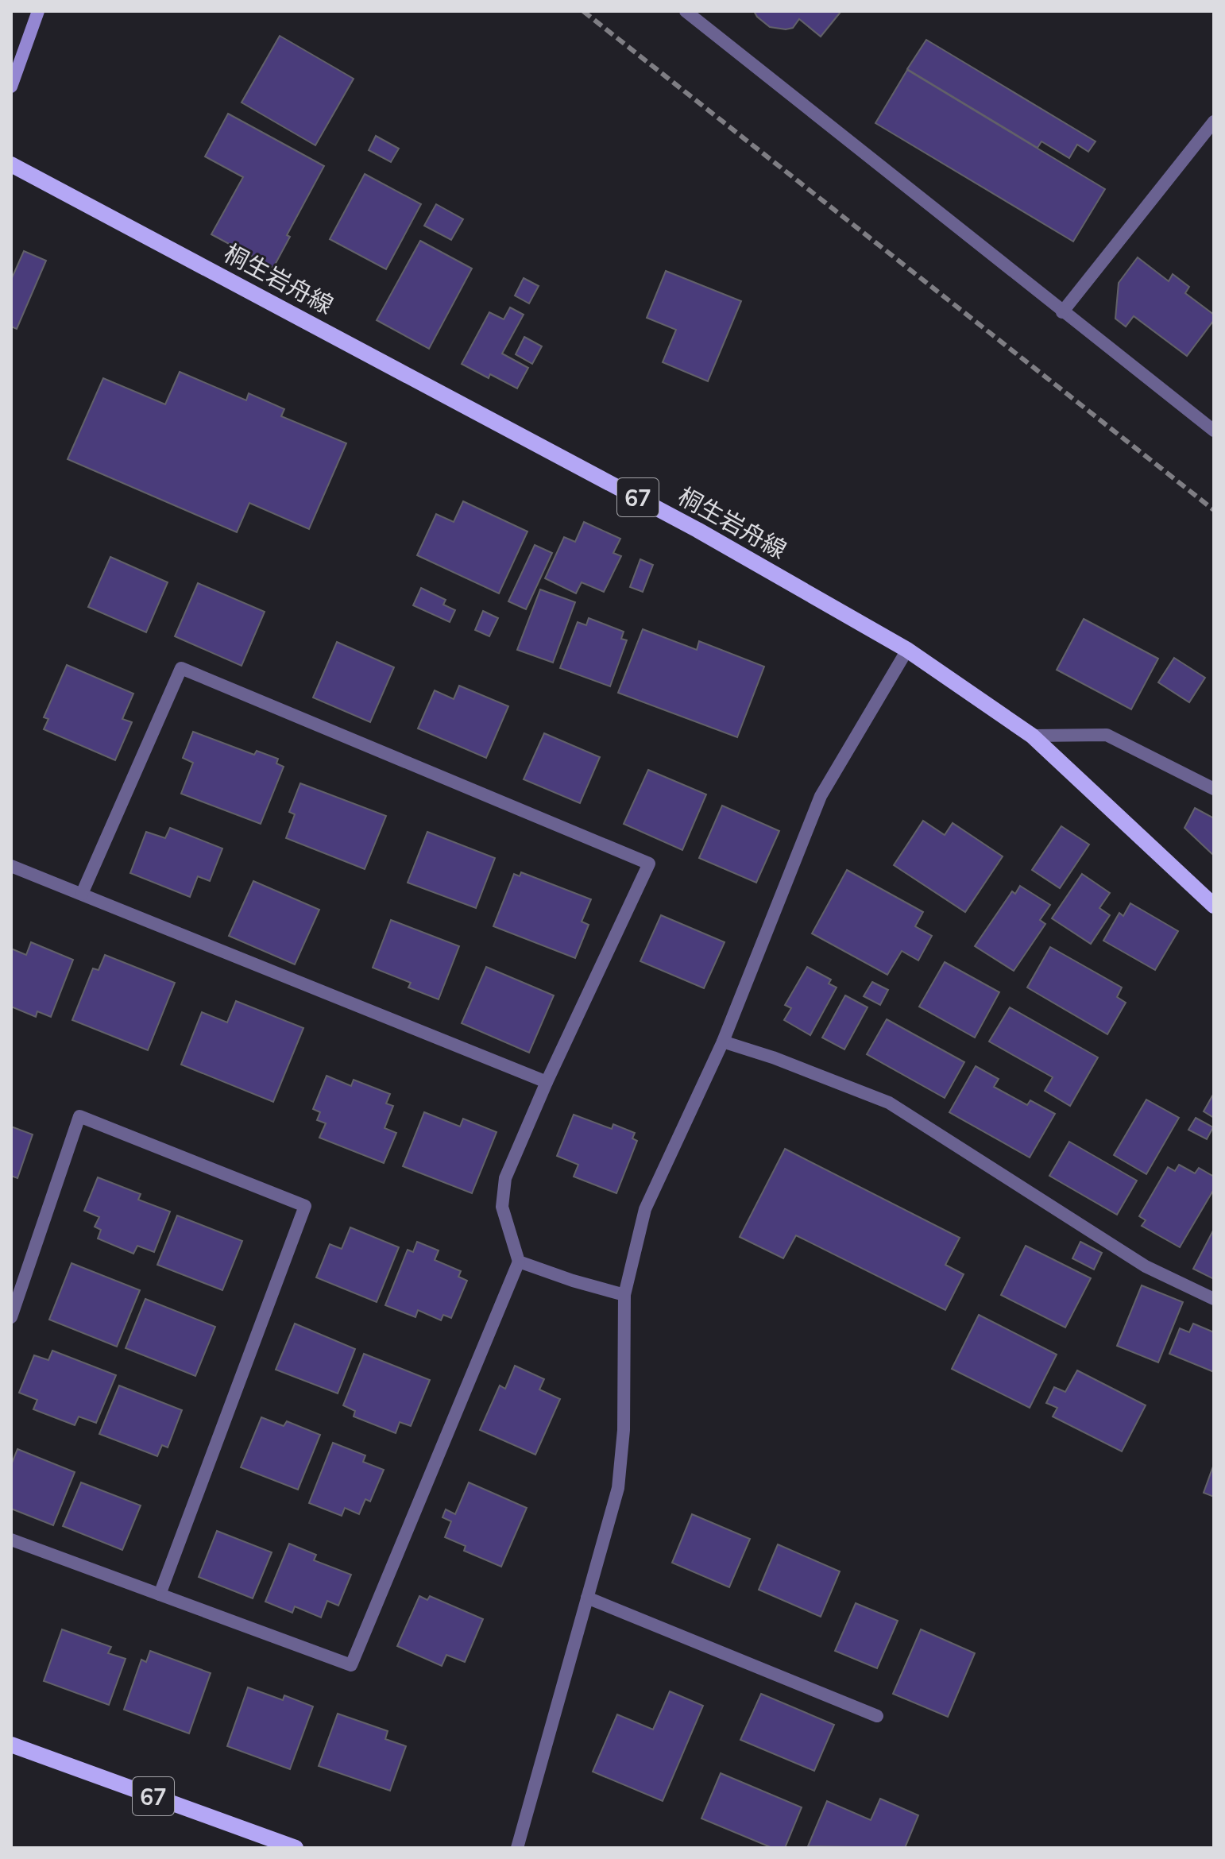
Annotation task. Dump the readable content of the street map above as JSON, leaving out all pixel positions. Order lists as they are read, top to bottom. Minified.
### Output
{"streets":{"main road":["桐生岩舟線","67"]}}
